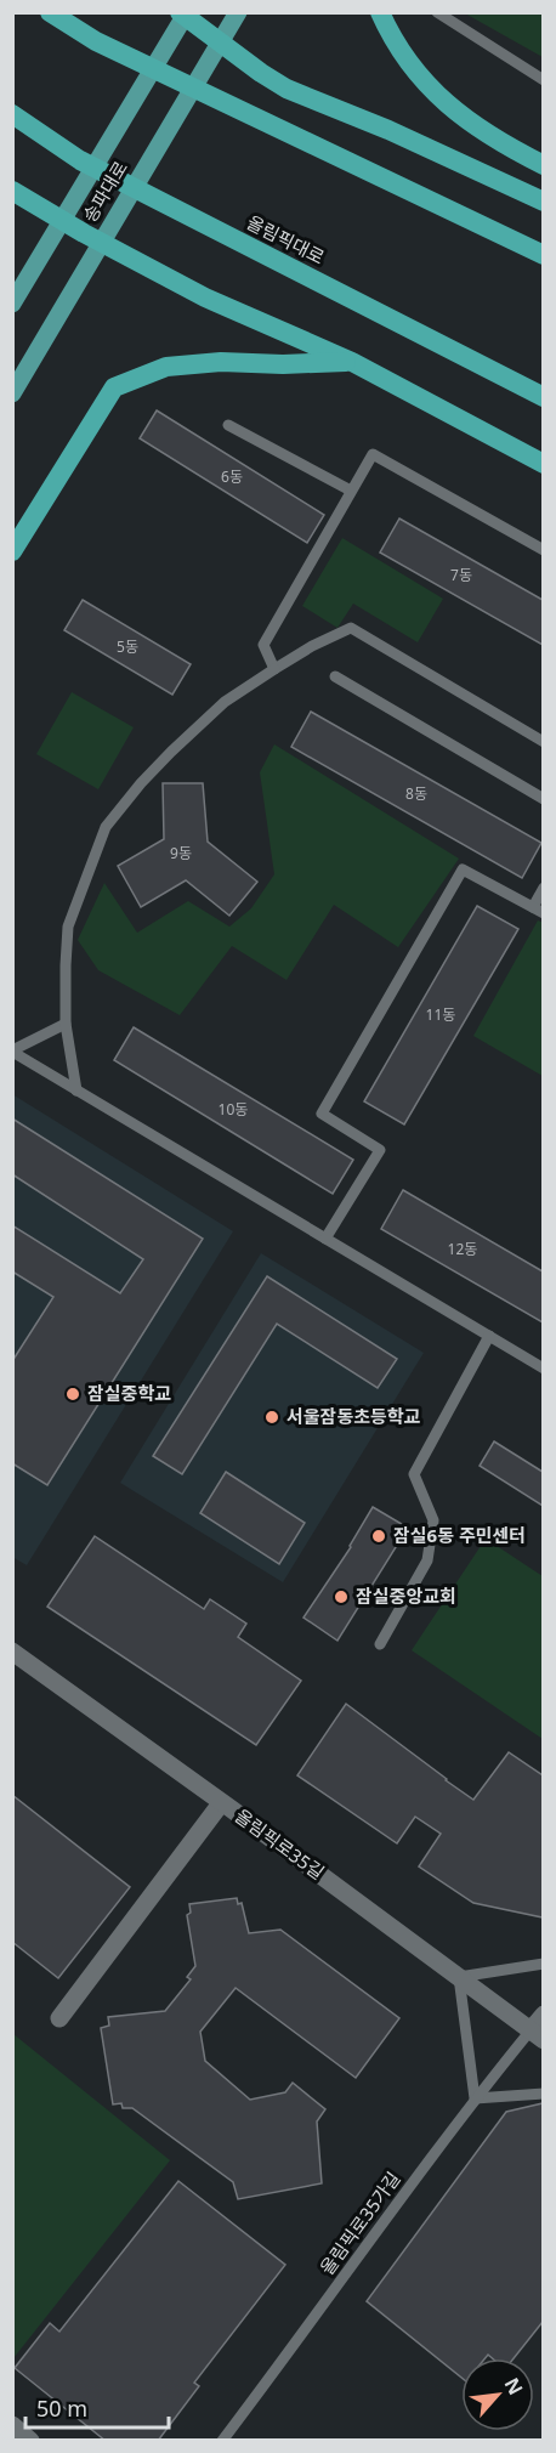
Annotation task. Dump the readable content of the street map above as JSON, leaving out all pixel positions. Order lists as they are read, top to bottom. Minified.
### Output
{"streets":{"highway":["올림픽대로"],"main road":["송파대로"],"street":["올림픽로35길"],"lane":["올림픽로35가길"]},"crossings":[["올림픽로35길","올림픽로35가길"]],"places":["잠실중학교","서울잠동초등학교","잠실6동 주민센터","잠실중앙교회"],"house_numbers":["6동","7동","5동","8동","9동","11동","10동","12동"],"scale_bar":"50 m","north":"top right"}
